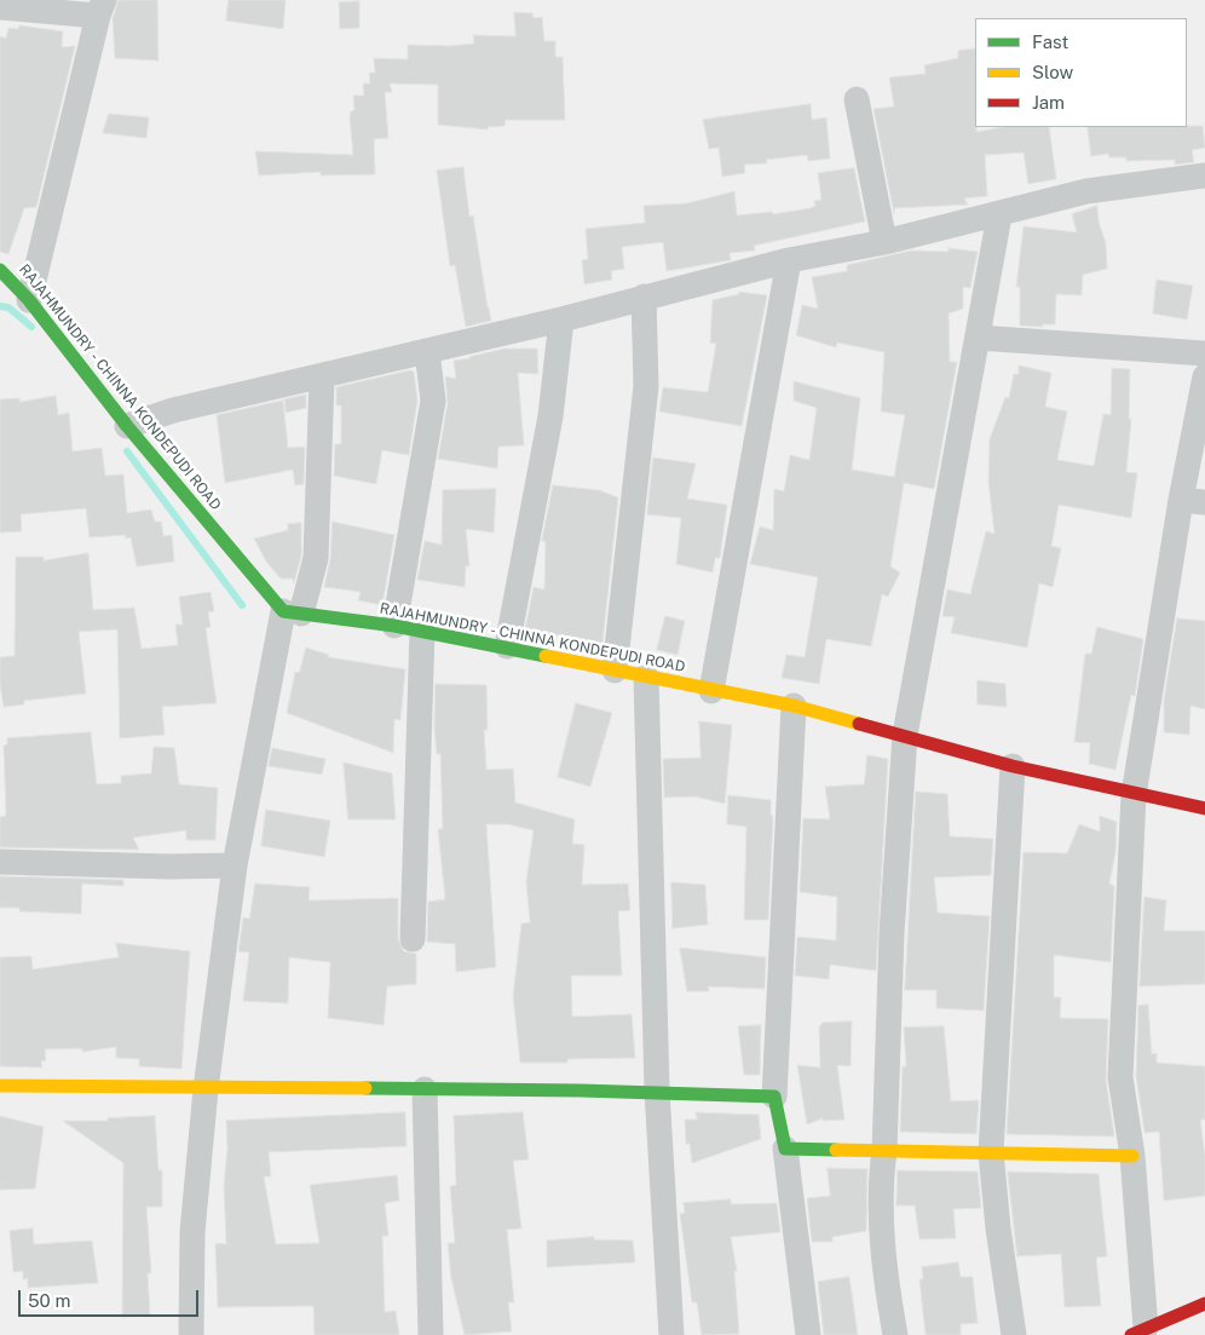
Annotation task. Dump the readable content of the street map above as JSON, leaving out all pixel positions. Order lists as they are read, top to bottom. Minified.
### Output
{"streets":{"main road":["RAJAHMUNDRY - CHINNA KONDEPUDI ROAD"]},"legend":["Fast","Slow","Jam"],"scale_bar":"50 m"}
